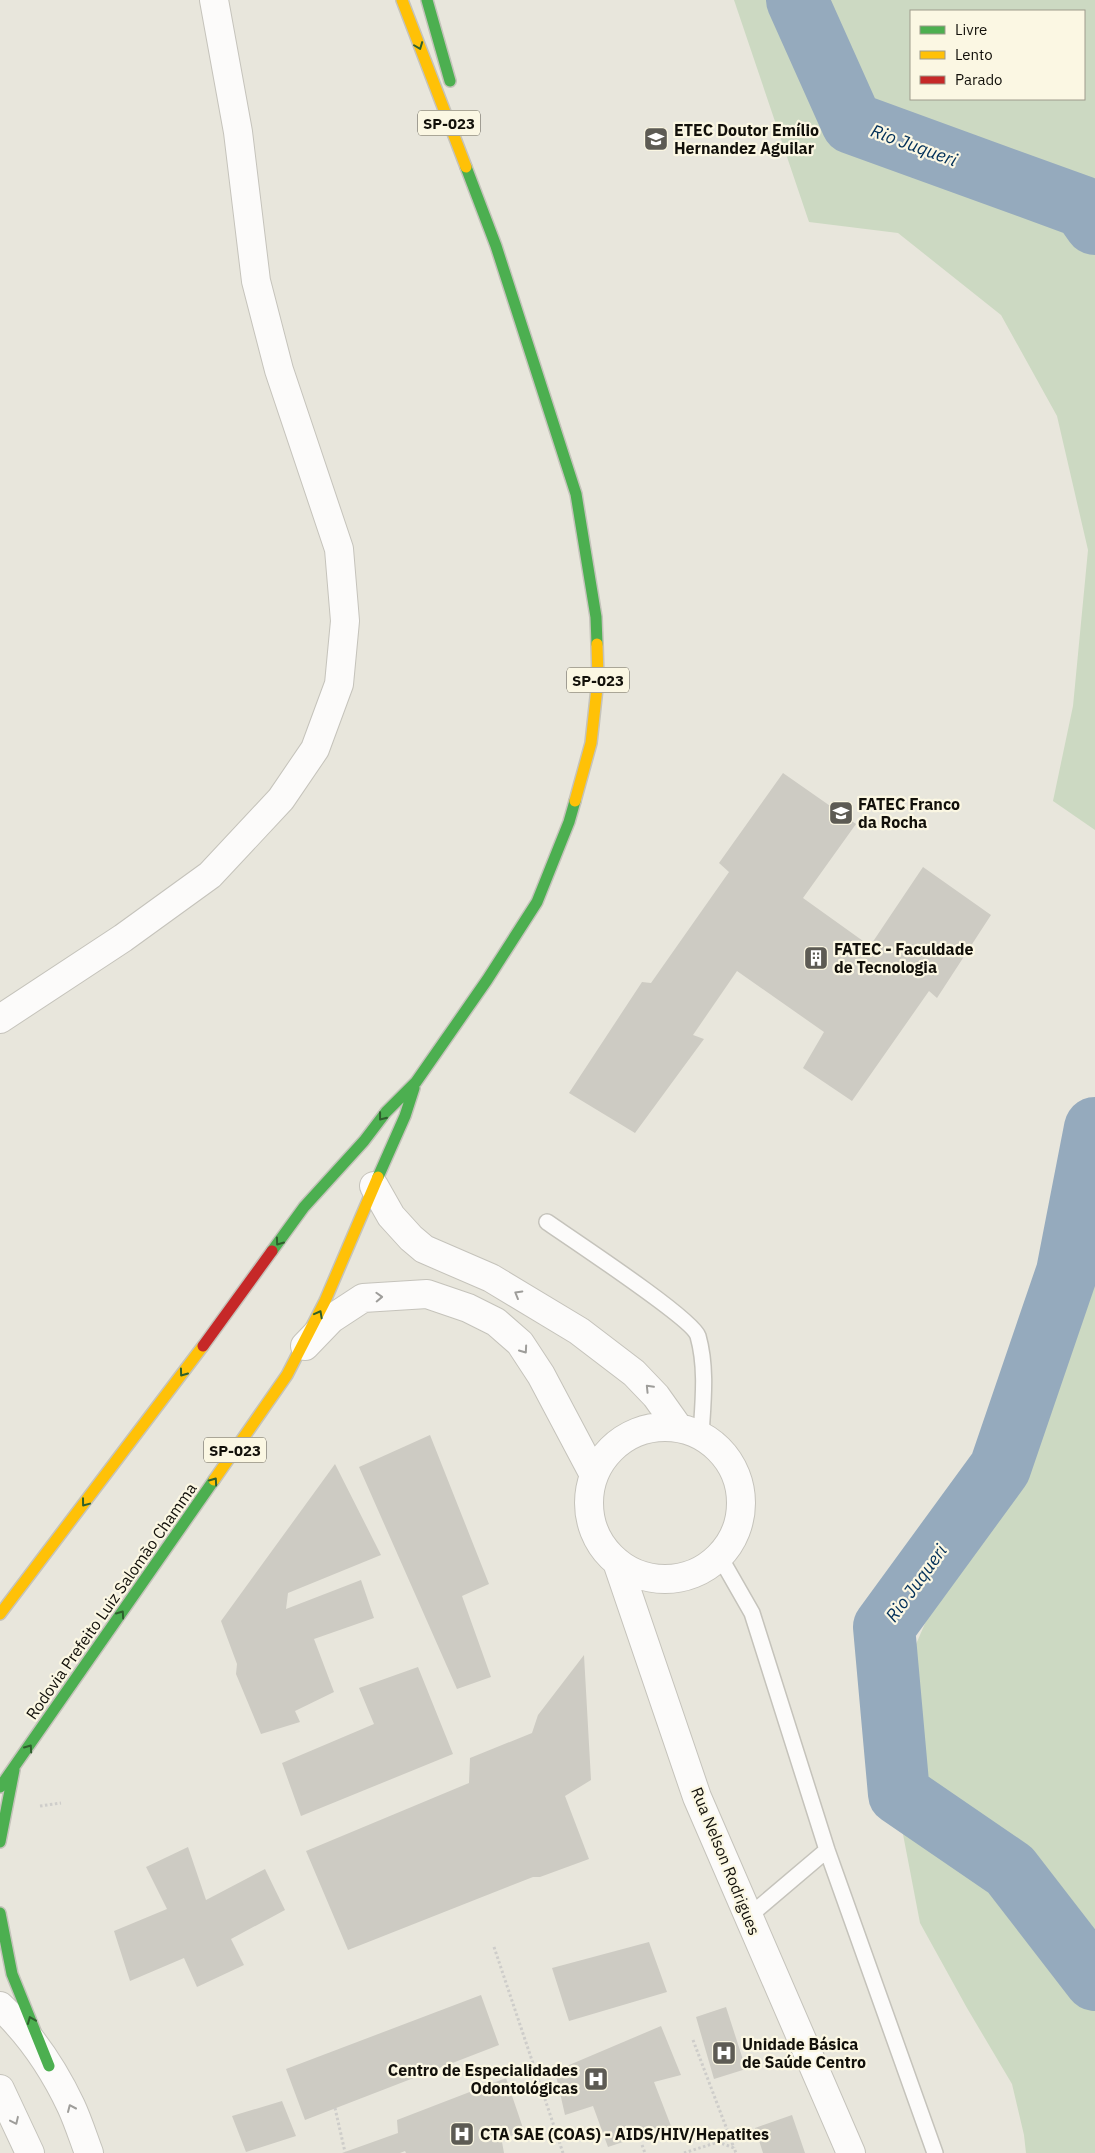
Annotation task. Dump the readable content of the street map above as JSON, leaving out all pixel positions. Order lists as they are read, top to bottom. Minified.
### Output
{"streets":{"main road":["SP-023","Rodovia Prefeito Luiz Salomão Chamma"],"street":["Rua Nelson Rodrigues"]},"water":["Rio Juqueri"],"places":{"school or university":["ETEC Doutor Emílio Hernandez Aguilar","FATEC Franco da Rocha"],"building":["FATEC - Faculdade de Tecnologia"],"hospital":["Unidade Básica de Saúde Centro","Centro de Especialidades Odontológicas","CTA SAE (COAS) - AIDS/HIV/Hepatites"]},"legend":["Livre","Lento","Parado"]}
